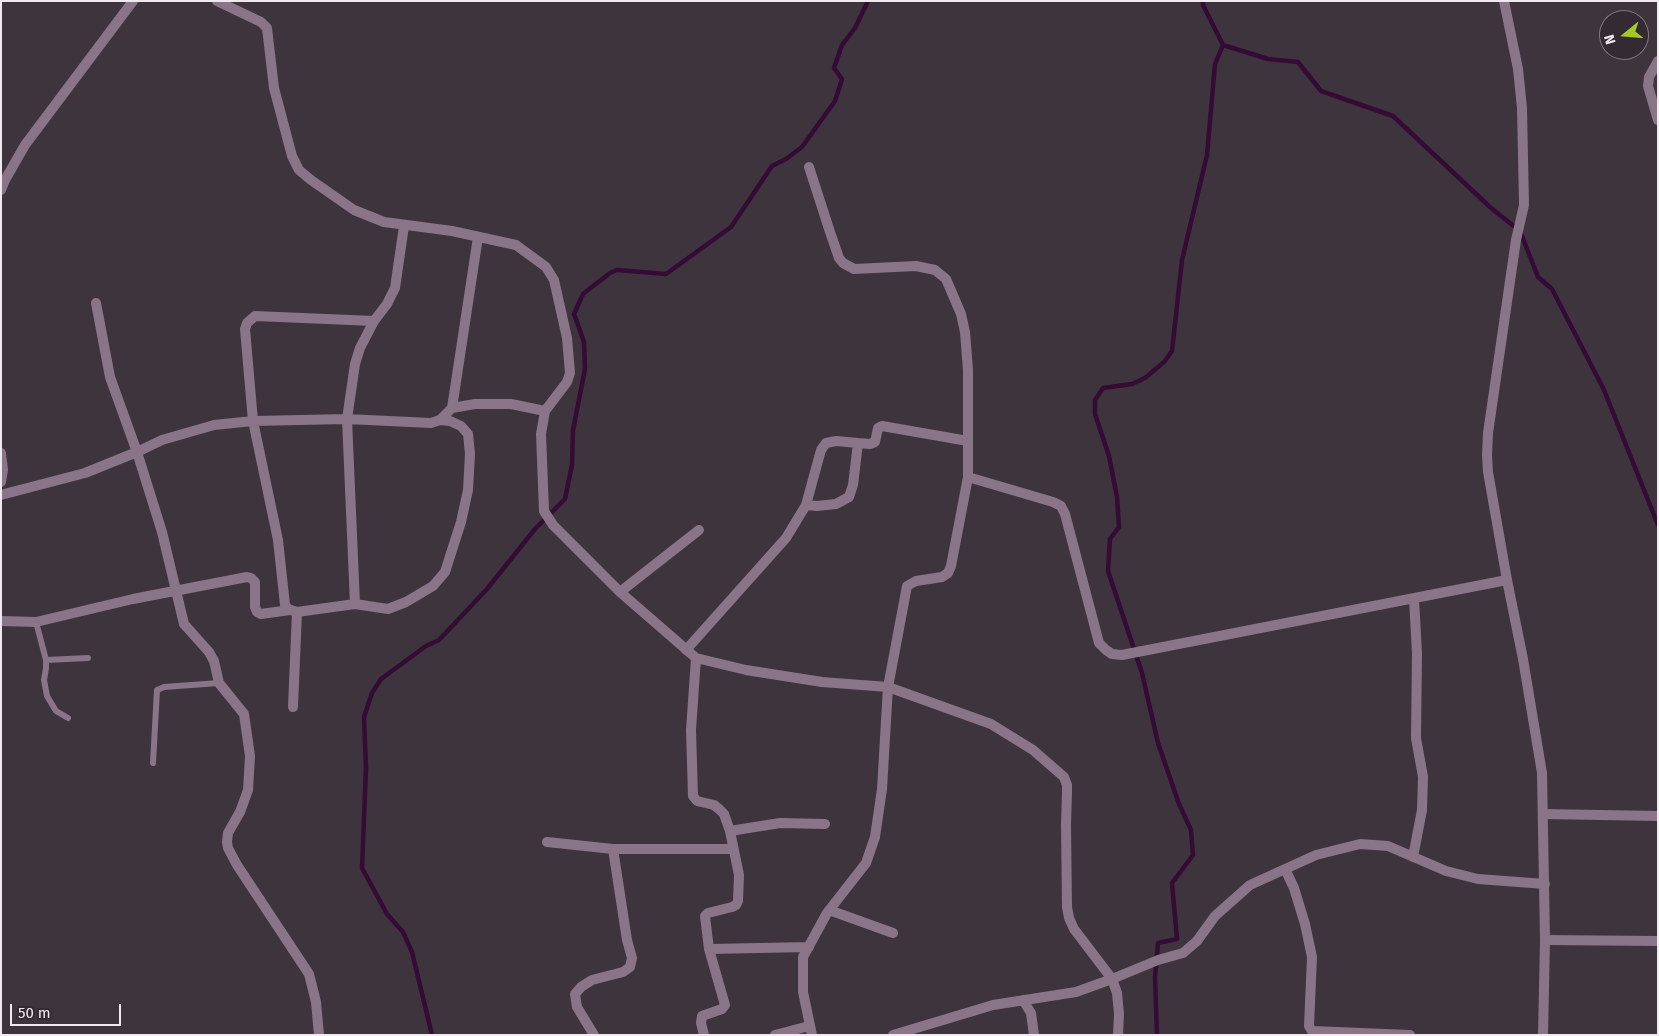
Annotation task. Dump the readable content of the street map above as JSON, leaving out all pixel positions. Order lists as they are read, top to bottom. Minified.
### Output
{"scale_bar":"50 m","north":"left"}
